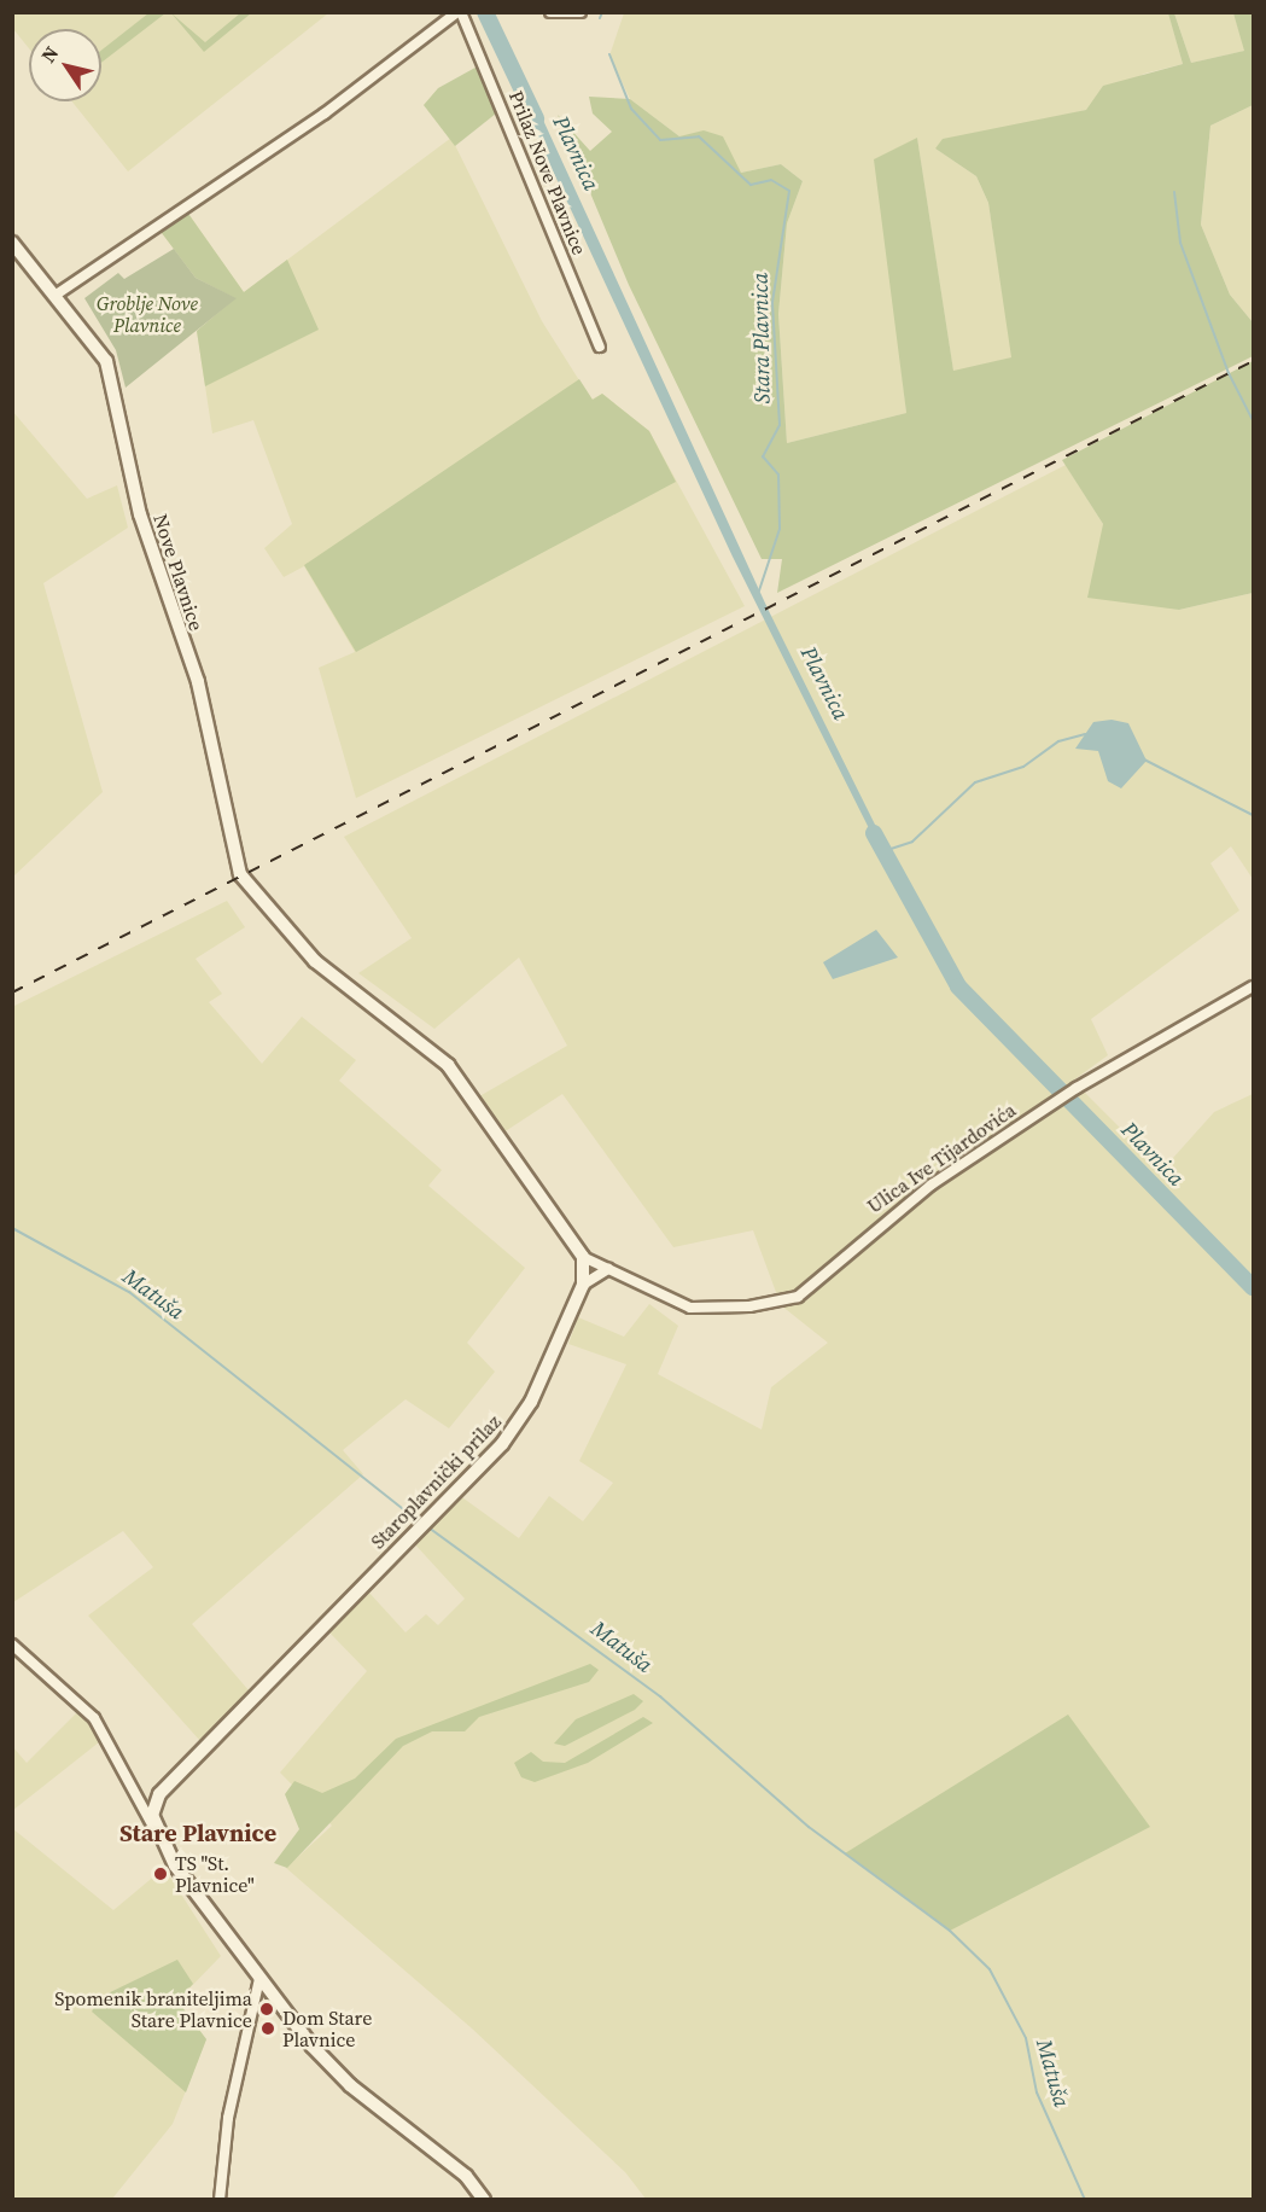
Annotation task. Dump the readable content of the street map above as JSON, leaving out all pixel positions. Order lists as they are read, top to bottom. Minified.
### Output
{"streets":{"street":["Prilaz Nove Plavnice","Nove Plavnice","Ulica Ive Tijardovića","Staroplavnički prilaz"]},"crossings":[["Nove Plavnice","Ulica Ive Tijardovića"],["Nove Plavnice","Staroplavnički prilaz"],["Ulica Ive Tijardovića","Staroplavnički prilaz"]],"districts":["Stare Plavnice"],"water":["Plavnica","Stara Plavnica","Matuša"],"parks":["Groblje Nove Plavnice"],"places":["TS \"St. Plavnice\"","Spomenik braniteljima Stare Plavnice","Dom Stare Plavnice"],"north":"top left"}
